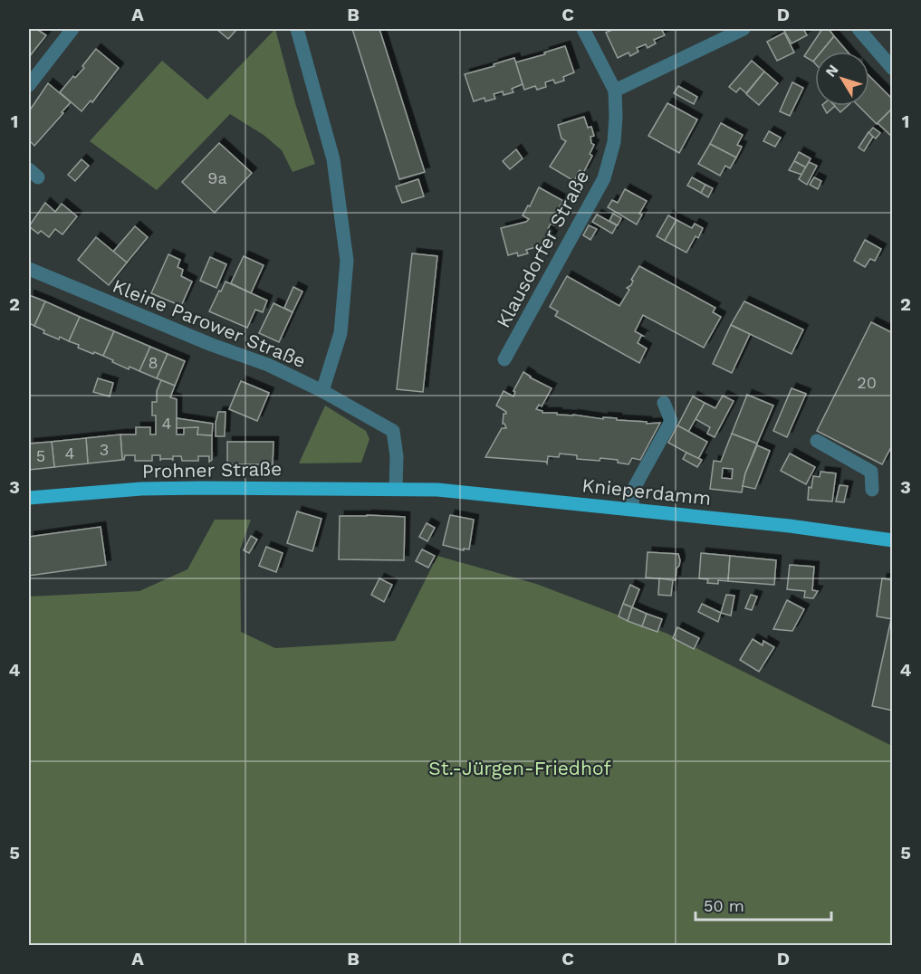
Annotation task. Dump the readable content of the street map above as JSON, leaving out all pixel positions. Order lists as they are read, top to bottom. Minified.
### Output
{"streets":{"main road":["Prohner Straße","Knieperdamm"],"street":["Klausdorfer Straße","Kleine Parower Straße"]},"crossings":[["Kleine Parower Straße","Prohner Straße"],["Kleine Parower Straße","Knieperdamm"],["Prohner Straße","Knieperdamm"]],"parks":["St.-Jürgen-Friedhof"],"house_numbers":["9a","8","20","4","3","4","5"],"scale_bar":"50 m","north":"top left","grid":{"columns":["A","B","C","D"],"rows":["1","2","3","4","5"]}}
